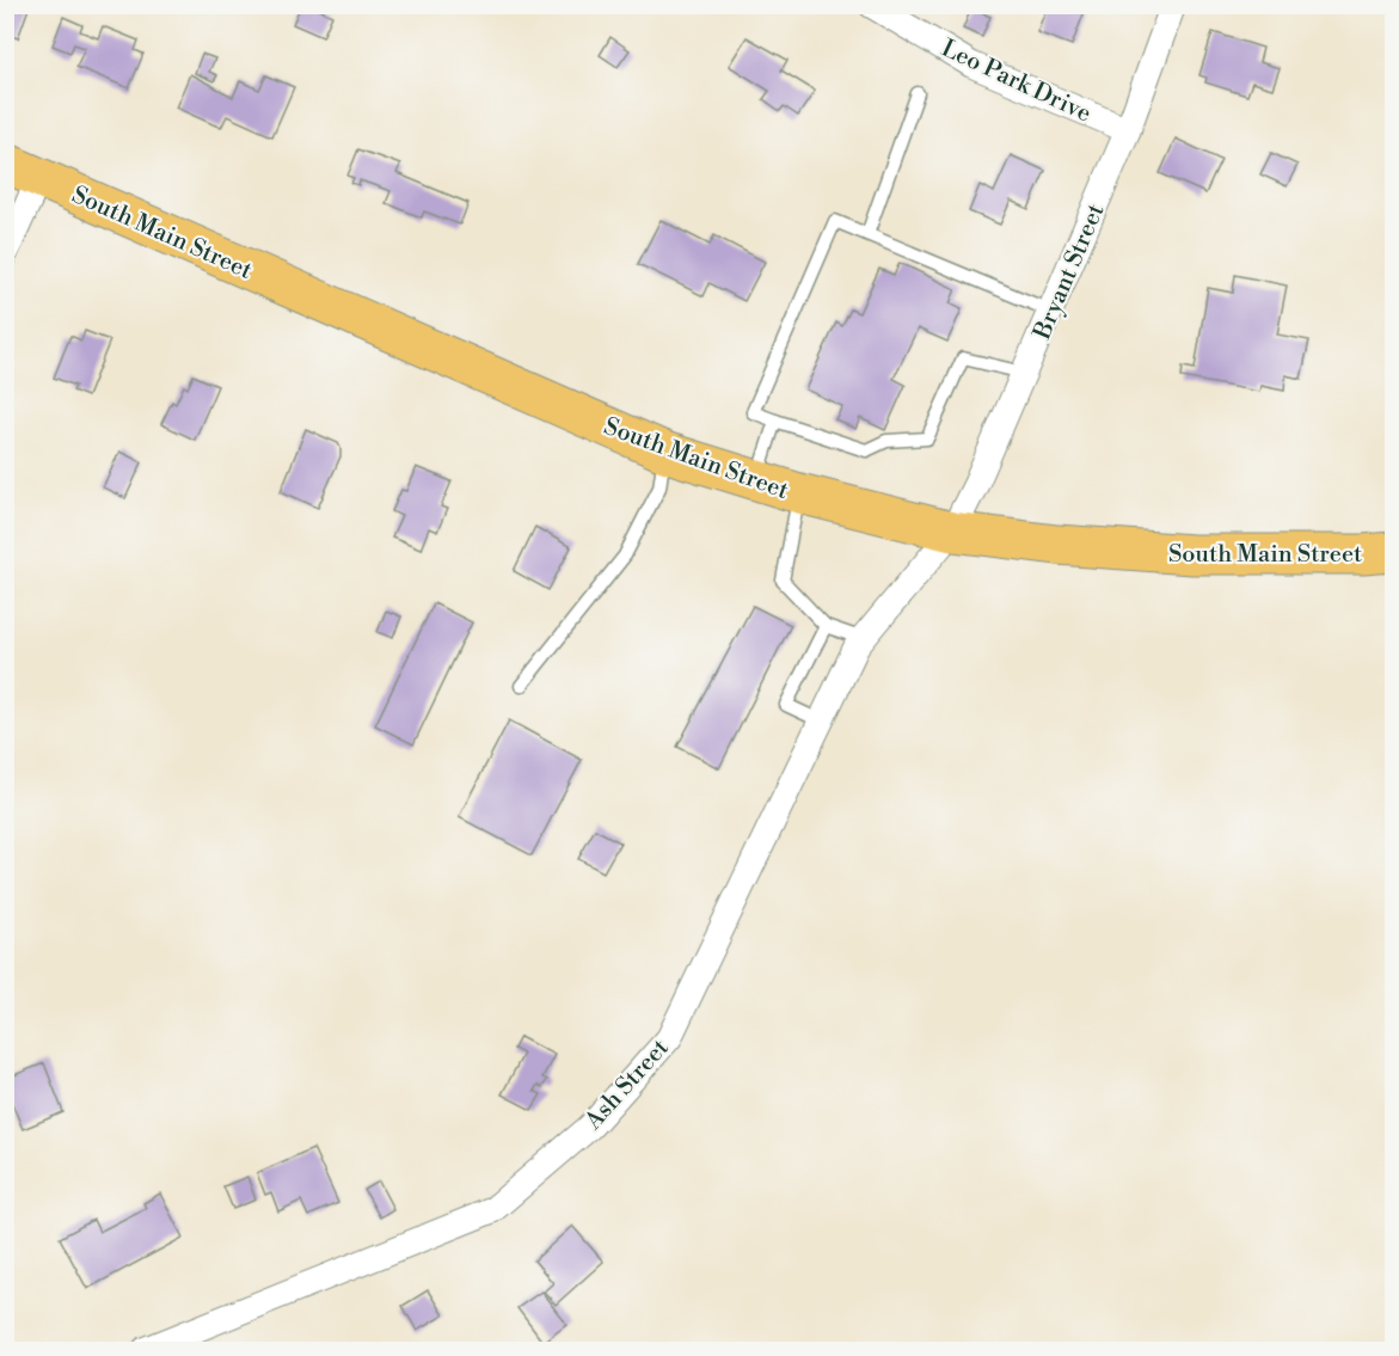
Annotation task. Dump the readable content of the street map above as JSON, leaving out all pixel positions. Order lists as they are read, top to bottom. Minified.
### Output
{"streets":{"main road":["South Main Street"],"street":["Leo Park Drive","Bryant Street","Ash Street"]},"crossings":[["Leo Park Drive","Bryant Street"],["South Main Street","Bryant Street"],["South Main Street","Ash Street"],["Bryant Street","Ash Street"]]}
